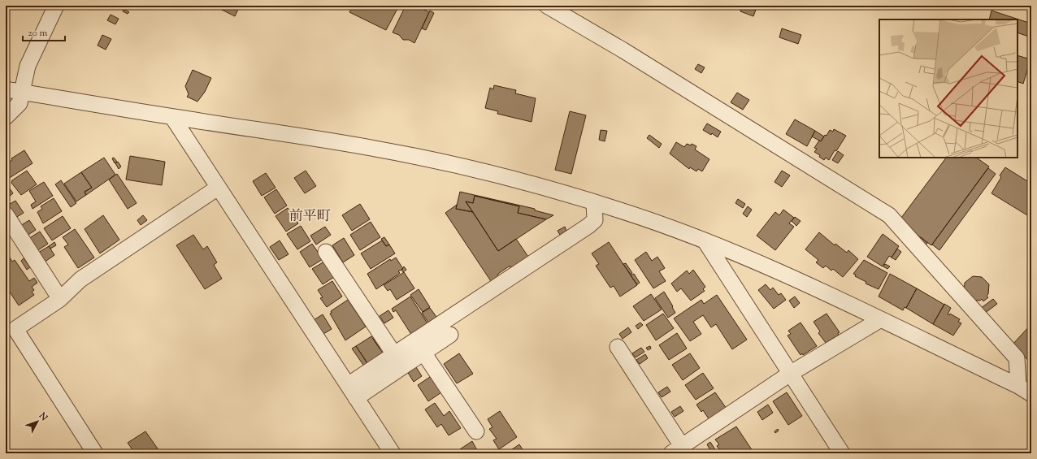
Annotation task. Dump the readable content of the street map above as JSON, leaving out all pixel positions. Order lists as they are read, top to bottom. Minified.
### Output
{"districts":["前平町"],"scale_bar":"20 m","north":"top right"}
